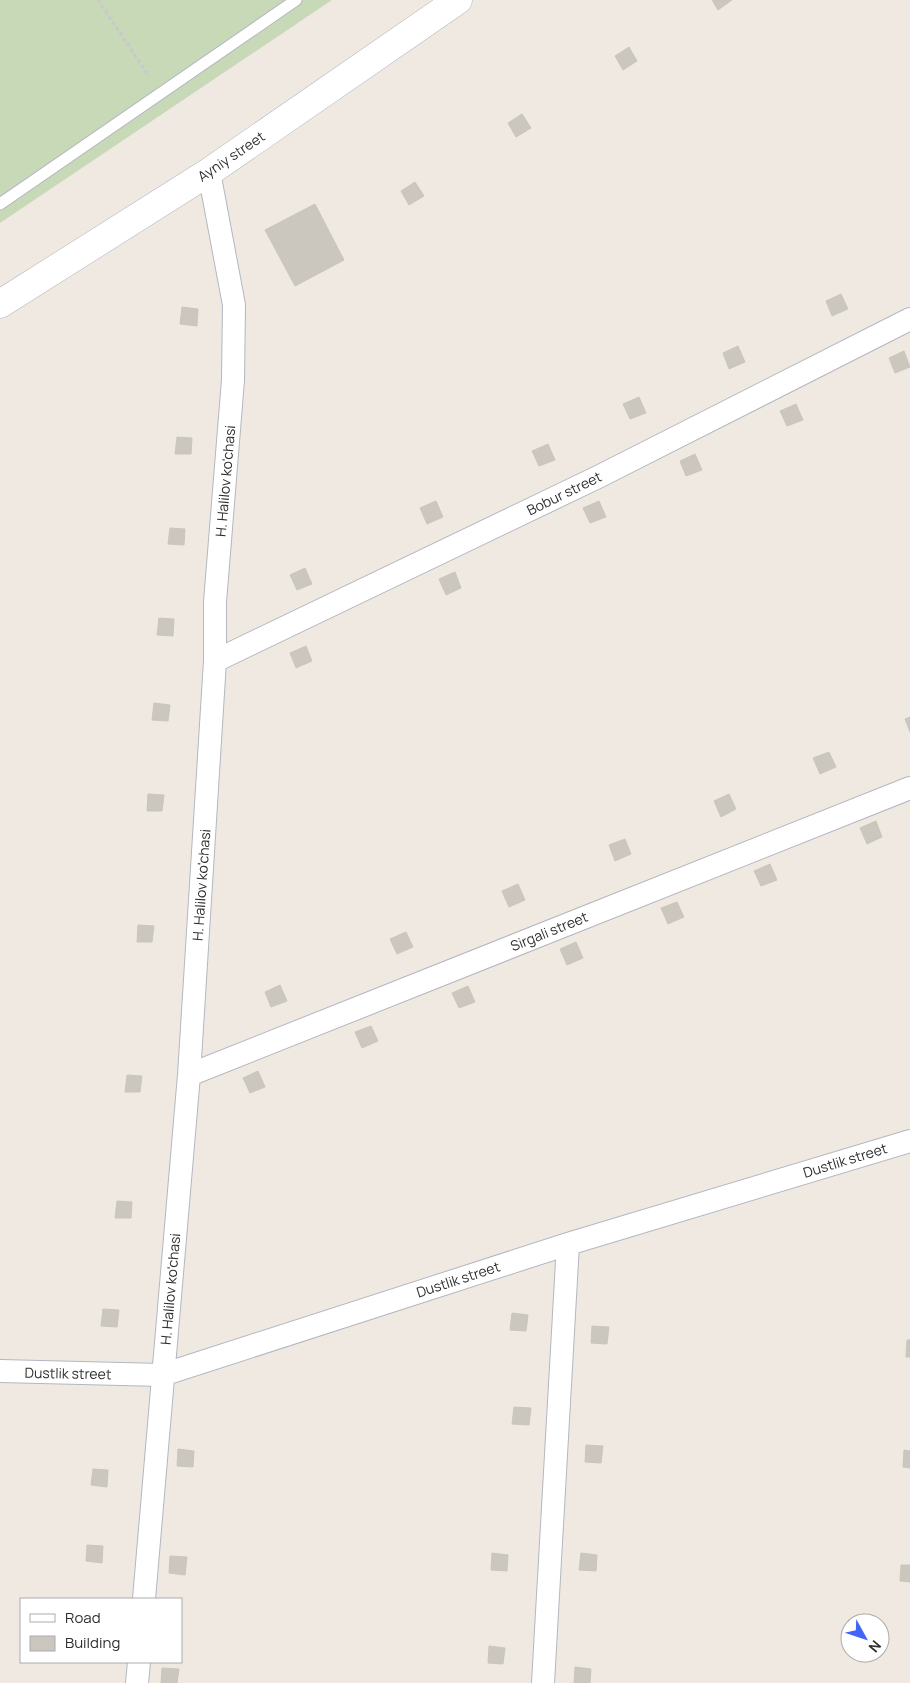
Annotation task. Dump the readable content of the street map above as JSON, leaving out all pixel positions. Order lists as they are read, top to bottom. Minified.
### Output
{"streets":{"street":["Ayniy street","H. Halilov ko'chasi","Bobur street","Sirgali street","Dustlik street"]},"crossings":[["Ayniy street","H. Halilov ko'chasi"],["H. Halilov ko'chasi","Bobur street"],["H. Halilov ko'chasi","Sirgali street"],["H. Halilov ko'chasi","Dustlik street"]],"legend":["Road","Building"],"north":"bottom right"}
